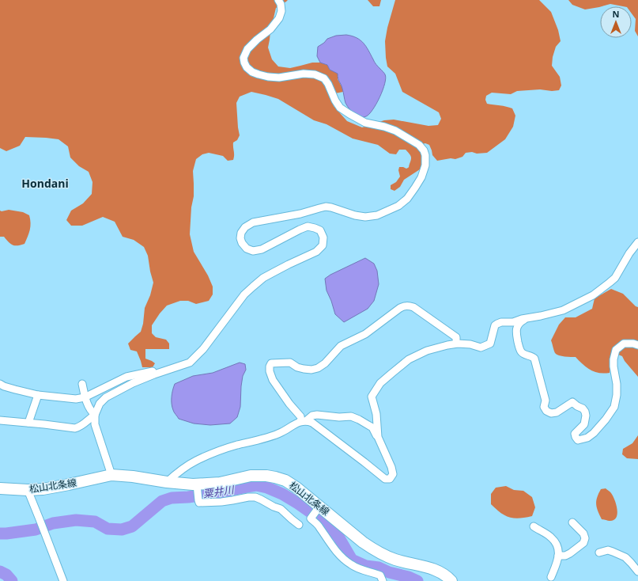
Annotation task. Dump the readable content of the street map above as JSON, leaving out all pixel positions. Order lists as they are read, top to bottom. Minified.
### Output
{"streets":{"main road":["松山北条線"]},"districts":["Hondani"],"water":["粟井川"],"north":"top"}
